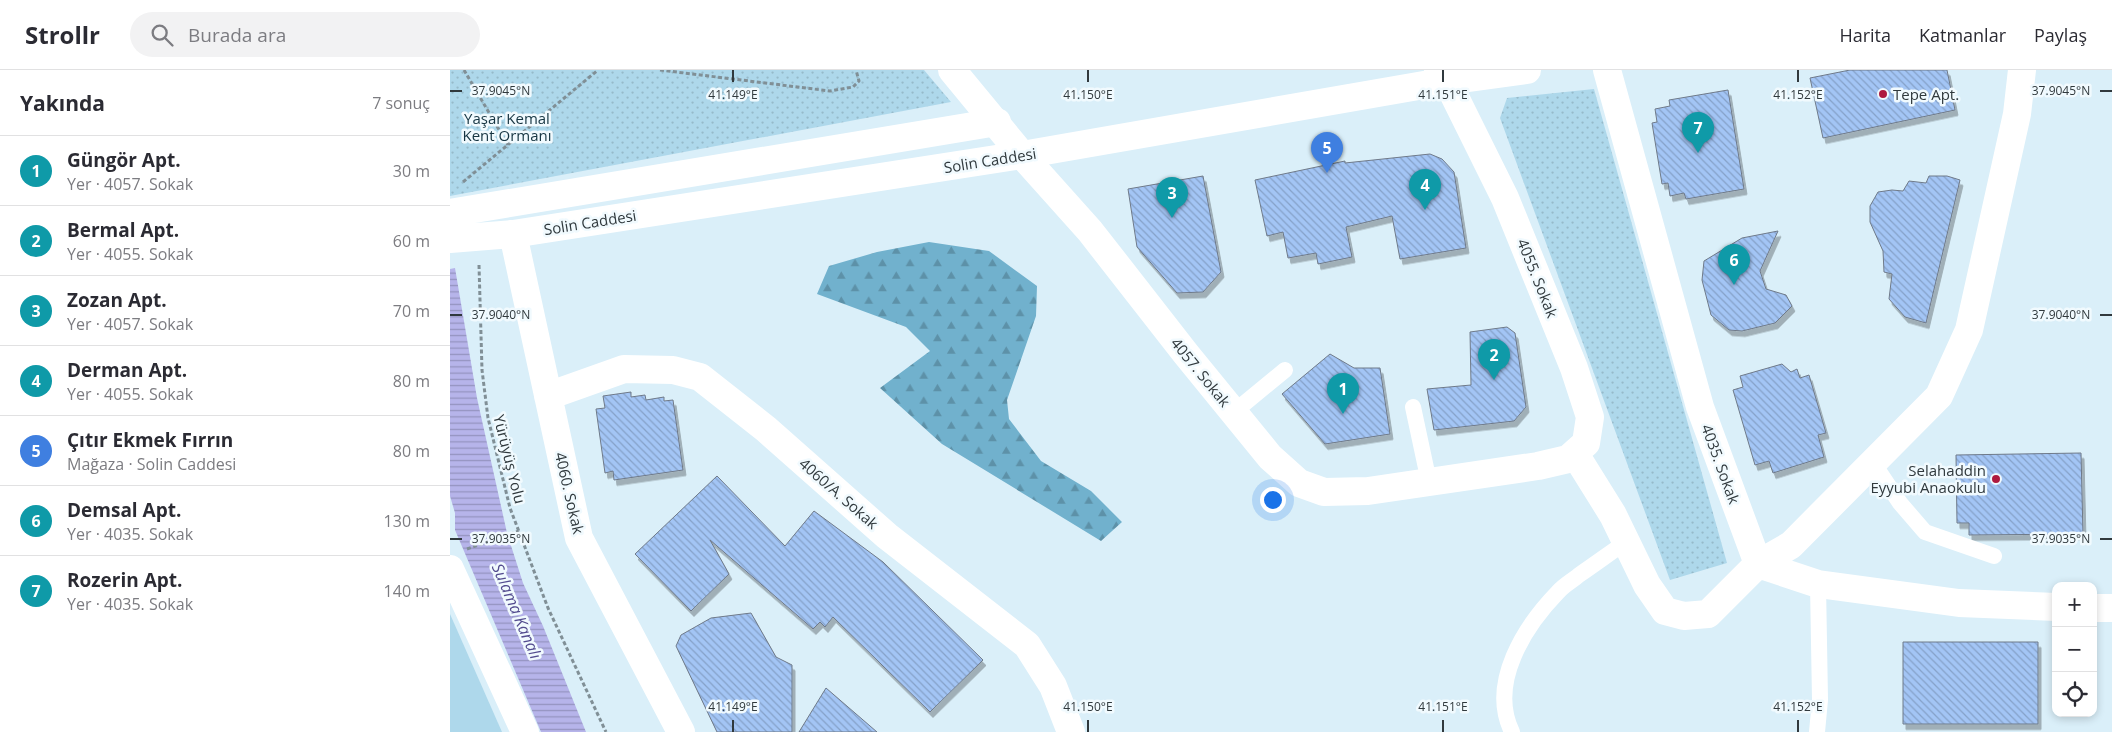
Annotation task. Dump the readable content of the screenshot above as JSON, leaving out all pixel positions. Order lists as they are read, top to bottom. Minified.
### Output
{"streets":{"street":["Solin Caddesi","4055. Sokak","4057. Sokak","4035. Sokak","4060. Sokak","4060/A. Sokak"],"path":["Yürüyüş Yolu"]},"crossings":[["Solin Caddesi","4055. Sokak"],["Solin Caddesi","4057. Sokak"],["Solin Caddesi","Yürüyüş Yolu"],["Solin Caddesi","4060. Sokak"],["4055. Sokak","4057. Sokak"],["4060. Sokak","4060/A. Sokak"]],"water":["Sulama Kanalı"],"parks":["Yaşar Kemal Kent Ormanı"],"places":["Tepe Apt.","Selahaddin Eyyubi Anaokulu"],"page":{"header":"Strollr","search":"Burada ara","nav":["Harita","Katmanlar","Paylaş"],"heading":["Yakında","7 sonuç"],"pins":["7","5","4","3","6","2","1"],"list":[{"mark":"1","name":"Güngör Apt.","note":"Yer · 4057. Sokak","value":"30 m"},{"mark":"2","name":"Bermal Apt.","note":"Yer · 4055. Sokak","value":"60 m"},{"mark":"3","name":"Zozan Apt.","note":"Yer · 4057. Sokak","value":"70 m"},{"mark":"4","name":"Derman Apt.","note":"Yer · 4055. Sokak","value":"80 m"},{"mark":"5","name":"Çıtır Ekmek Fırrın","note":"Mağaza · Solin Caddesi","value":"80 m"},{"mark":"6","name":"Demsal Apt.","note":"Yer · 4035. Sokak","value":"130 m"},{"mark":"7","name":"Rozerin Apt.","note":"Yer · 4035. Sokak","value":"140 m"}],"map_buttons":["+","−"]},"coordinates":["37.9045°N","41.149°E","41.150°E","41.151°E","41.152°E","37.9040°N","37.9035°N"]}
